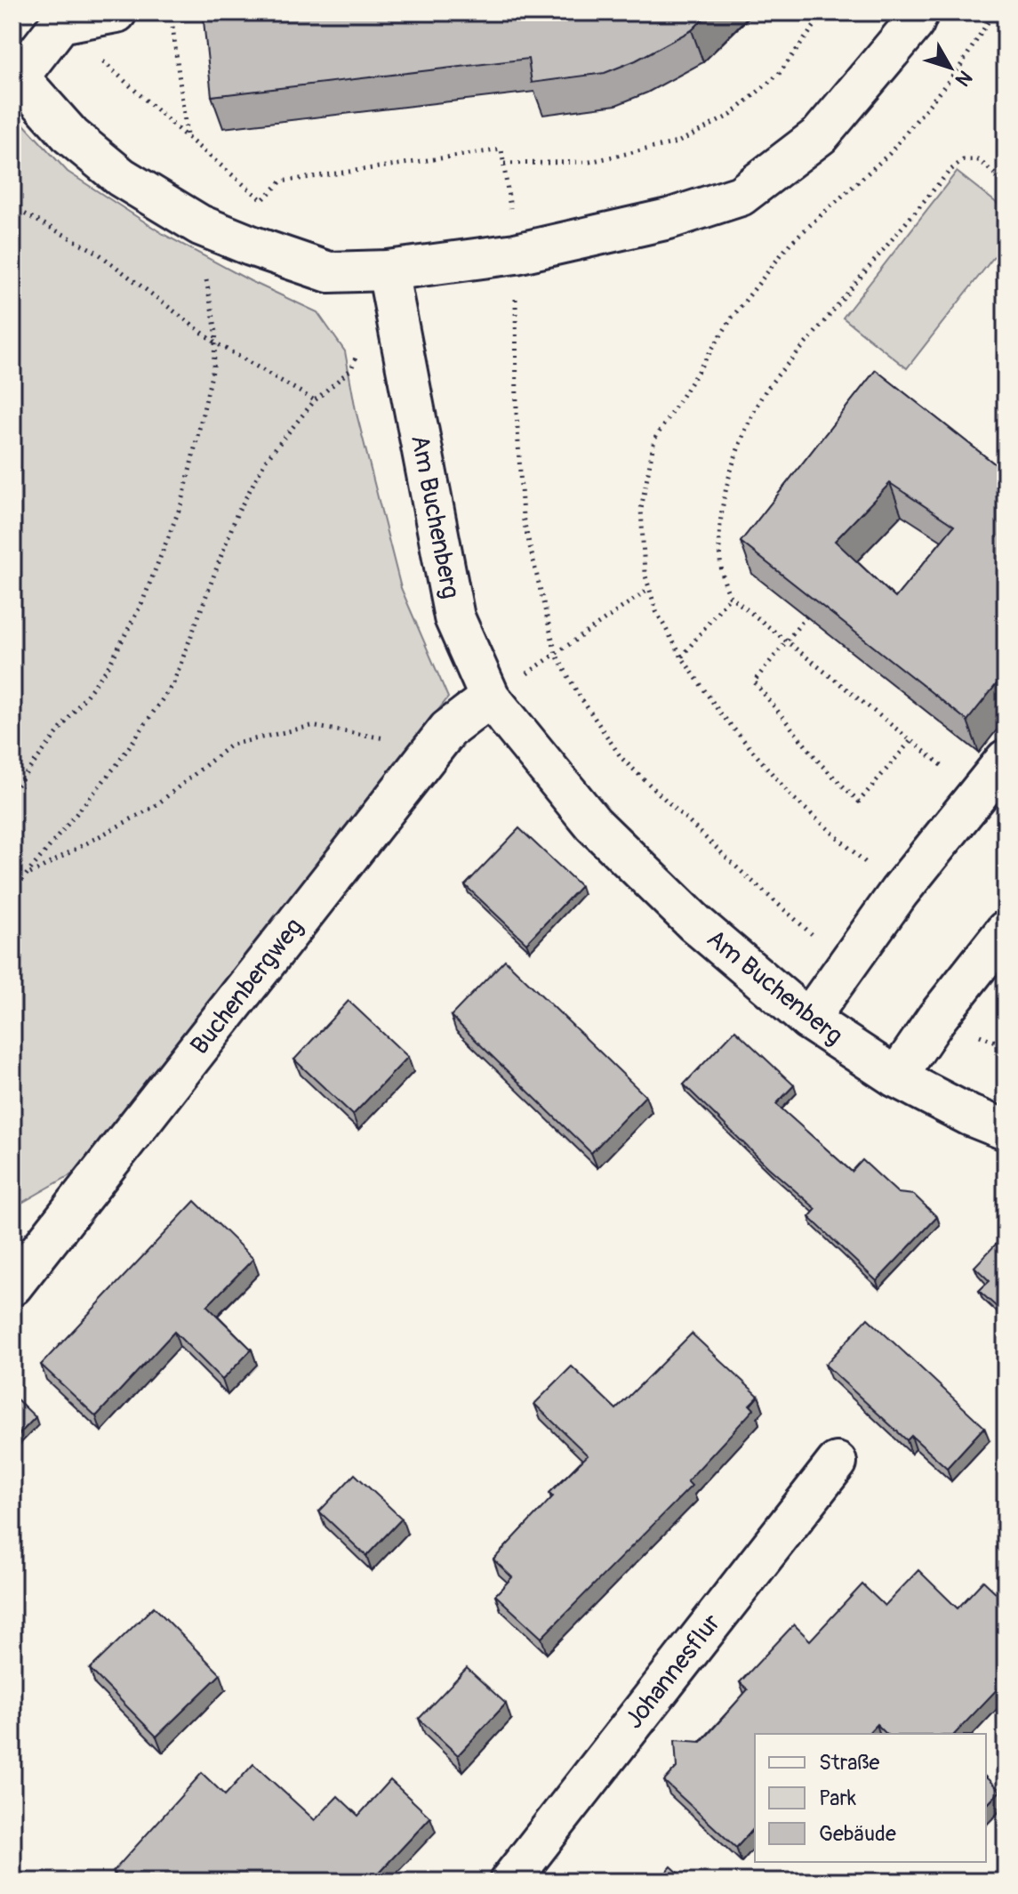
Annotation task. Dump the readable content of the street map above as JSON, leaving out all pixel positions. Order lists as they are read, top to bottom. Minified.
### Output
{"streets":{"street":["Am Buchenberg","Buchenbergweg","Johannesflur"]},"crossings":[["Am Buchenberg","Buchenbergweg"]],"legend":["Straße","Park","Gebäude"],"north":"bottom right"}
